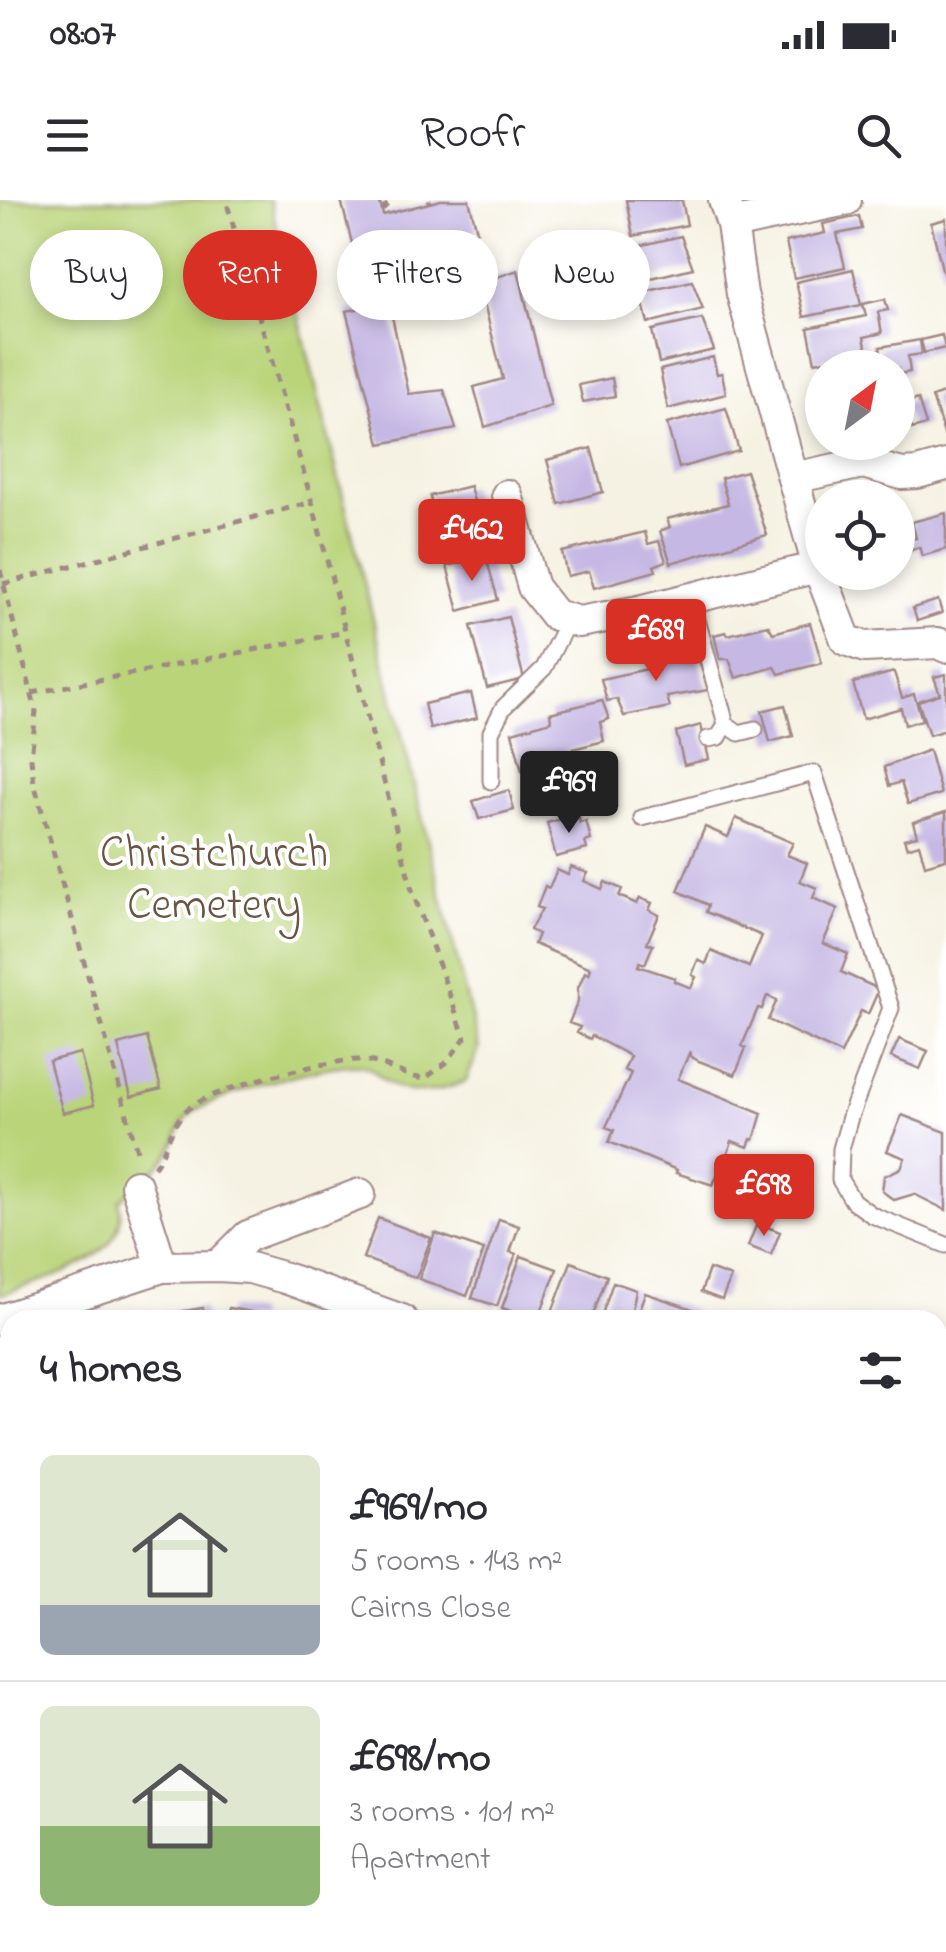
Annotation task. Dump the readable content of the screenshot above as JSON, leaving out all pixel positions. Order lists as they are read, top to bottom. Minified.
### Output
{"parks":["Christchurch Cemetery"],"north":"top right","page":{"status":"08:07","header":"Roofr","chip":["Buy","Rent","Filters","New"],"price":["£462","£689","£969","£698"],"heading":"4 homes","list":[{"name":"£969/mo","note":"5 rooms · 143 m² · Cairns Close"},{"name":"£698/mo","note":"3 rooms · 101 m² · Apartment"}]}}
